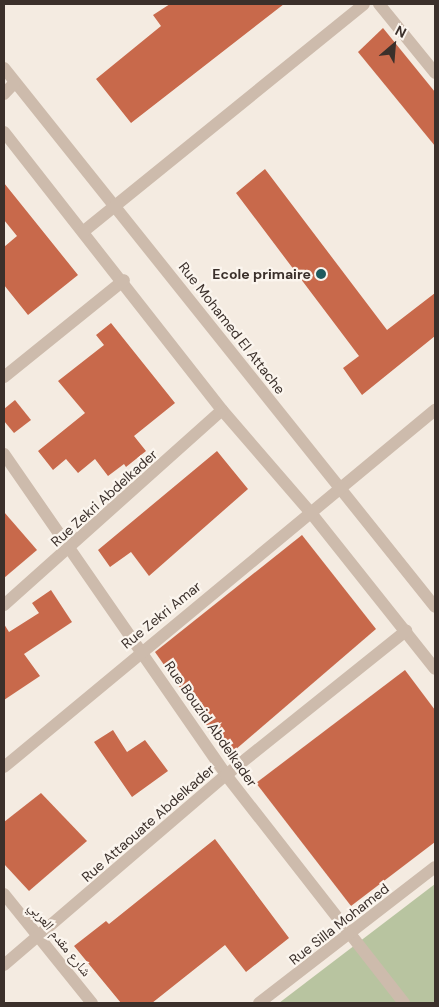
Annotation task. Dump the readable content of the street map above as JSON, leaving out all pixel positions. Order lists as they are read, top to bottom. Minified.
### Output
{"streets":{"street":["Rue Mohamed El Attache","Rue Zekri Abdelkader","Rue Zekri Amar","Rue Bouzid Abdelkader","Rue Attaouate Abdelkader","Rue Silla Mohamed","شارع مقدم العربي"]},"crossings":[["Rue Mohamed El Attache","Rue Zekri Amar"],["Rue Zekri Abdelkader","Rue Bouzid Abdelkader"],["Rue Zekri Amar","Rue Bouzid Abdelkader"],["Rue Bouzid Abdelkader","Rue Attaouate Abdelkader"],["Rue Bouzid Abdelkader","Rue Silla Mohamed"],["Rue Attaouate Abdelkader","شارع مقدم العربي"]],"places":["Ecole primaire"],"north":"top right"}
